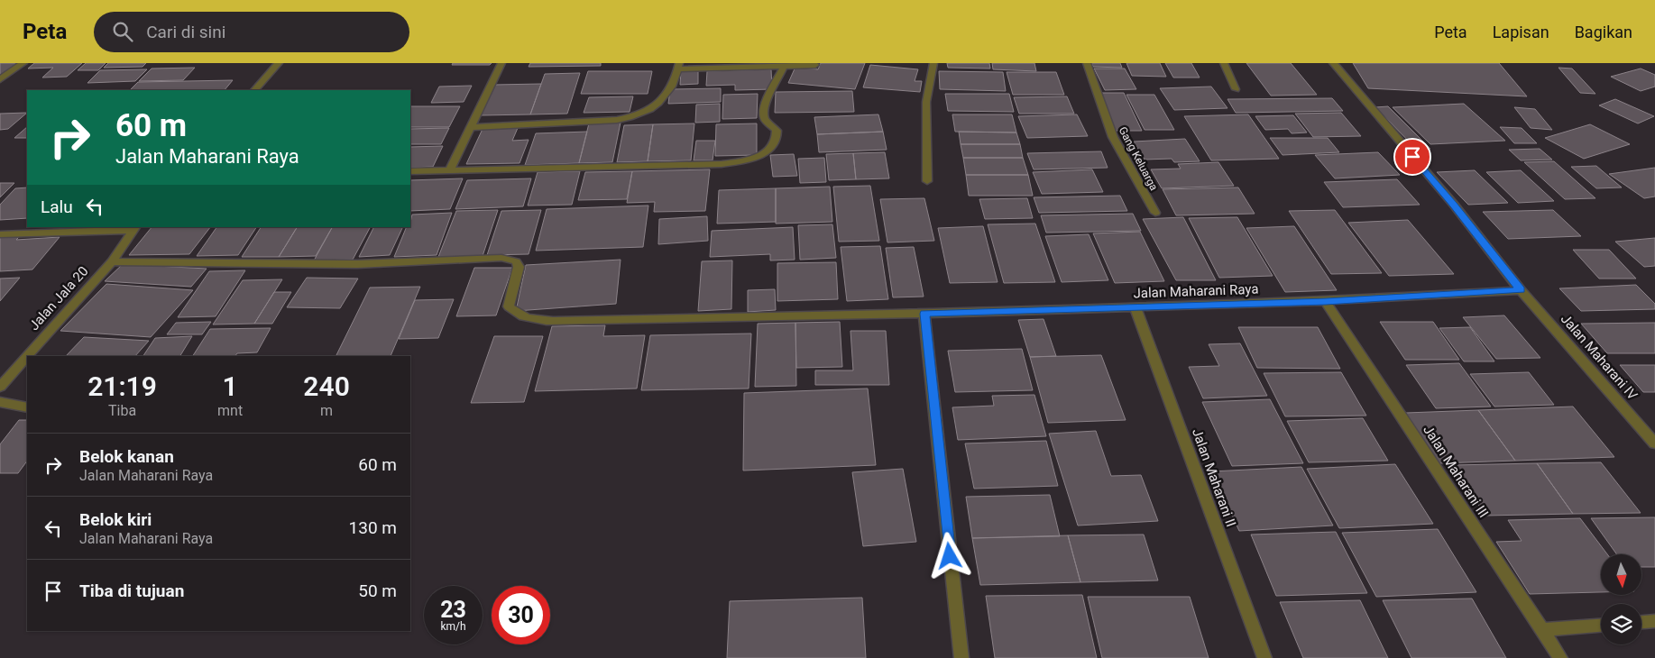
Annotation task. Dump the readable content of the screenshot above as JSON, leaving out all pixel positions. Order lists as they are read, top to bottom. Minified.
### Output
{"streets":{"street":["Gang Keluarga","Jalan Maharani Raya","Jalan Jala 20","Jalan Maharani IV","Jalan Maharani III","Jalan Maharani II"]},"crossings":[["Jalan Maharani Raya","Jalan Jala 20"],["Jalan Maharani Raya","Jalan Maharani IV"],["Jalan Maharani Raya","Jalan Maharani III"],["Jalan Maharani Raya","Jalan Maharani II"]],"north":"bottom","page":{"header":"Peta","search":"Cari di sini","nav":["Peta","Lapisan","Bagikan"],"turn":["60 m","Jalan Maharani Raya"],"then":"Lalu","eta":["21:19","Tiba","1","mnt","240","m"],"list":[{"name":"Belok kanan","note":"Jalan Maharani Raya","value":"60 m"},{"name":"Belok kiri","note":"Jalan Maharani Raya","value":"130 m"},{"name":"Tiba di tujuan","value":"50 m"}],"speed":"23 km/h","limit":"30"}}
